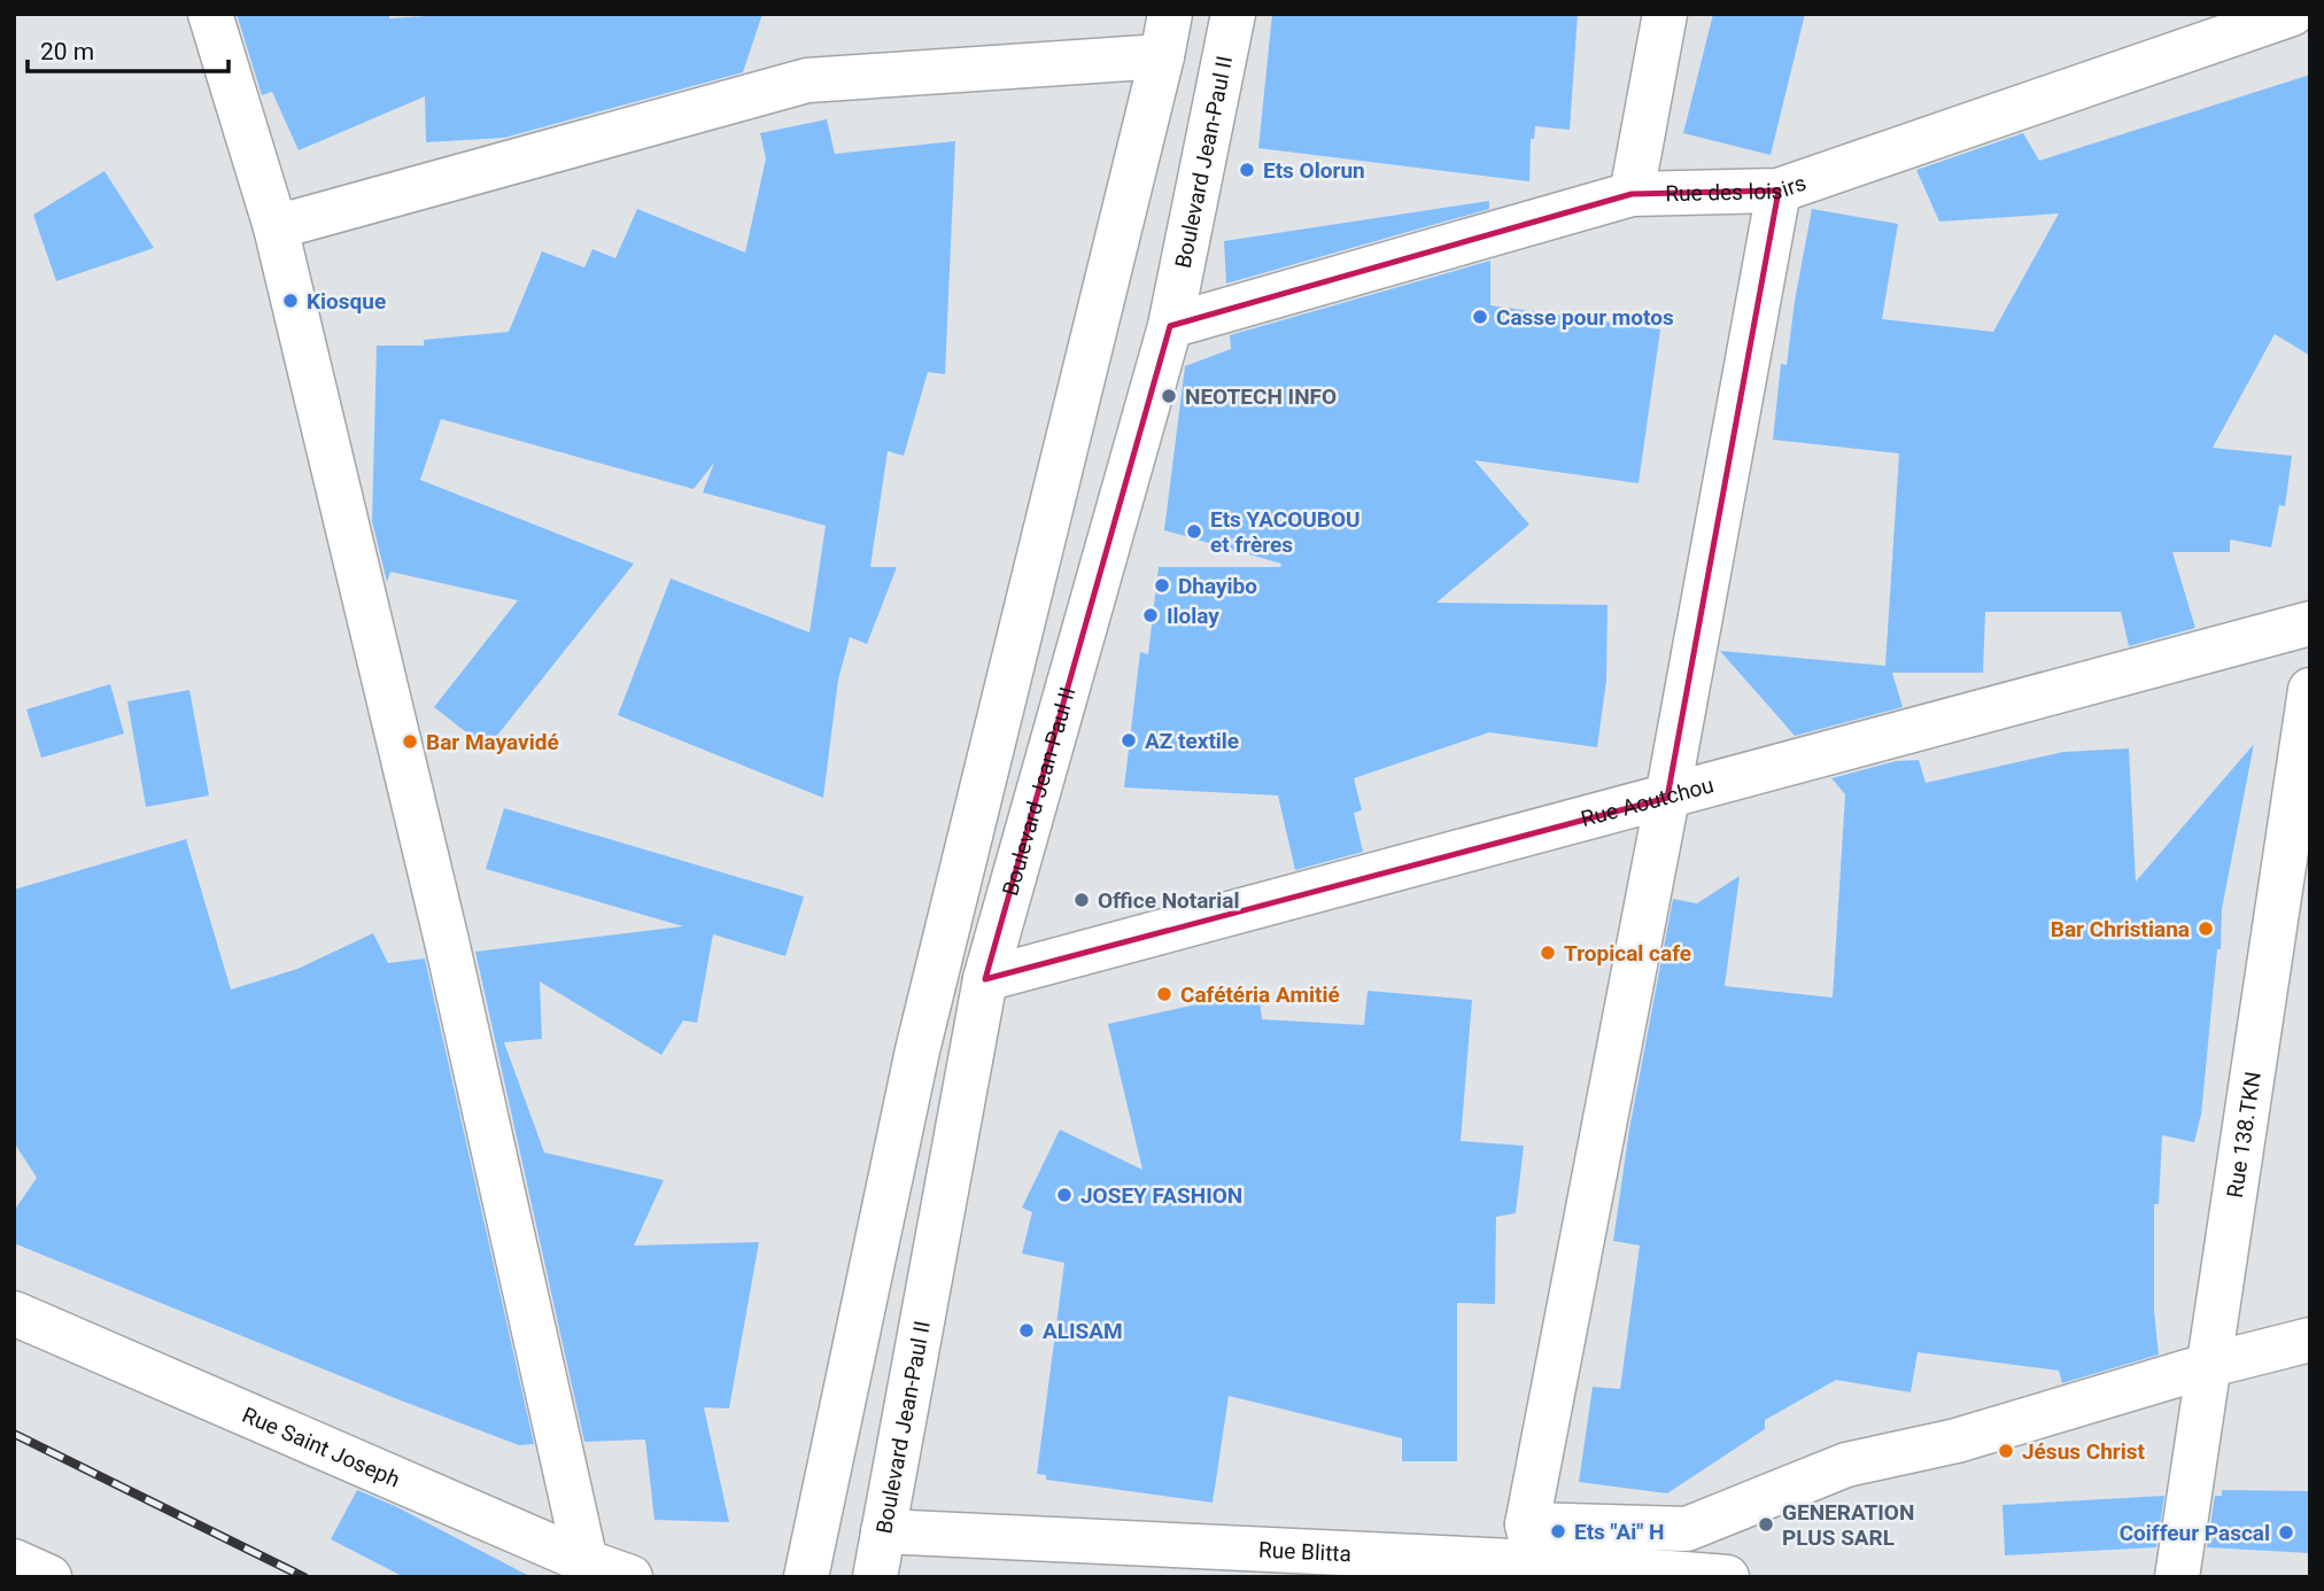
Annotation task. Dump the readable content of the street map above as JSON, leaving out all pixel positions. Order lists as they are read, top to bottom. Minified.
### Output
{"streets":{"street":["Boulevard Jean-Paul II","Rue des loisirs","Rue Aoutchou","Rue 138.TKN","Rue Saint Joseph","Rue Blitta"]},"crossings":[["Boulevard Jean-Paul II","Rue des loisirs"],["Boulevard Jean-Paul II","Rue Aoutchou"],["Boulevard Jean-Paul II","Rue Blitta"]],"places":["Ets Olorun","Kiosque","Casse pour motos","NEOTECH INFO","Ets YACOUBOU et frères","Dhayibo","Ilolay","AZ textile","Bar Mayavidé","Office Notarial","Bar Christiana","Tropical cafe","Cafétéria Amitié","JOSEY FASHION","ALISAM","Jésus Christ","GENERATION PLUS SARL","Ets \"Ai\" H","Coiffeur Pascal"],"scale_bar":"20 m"}
